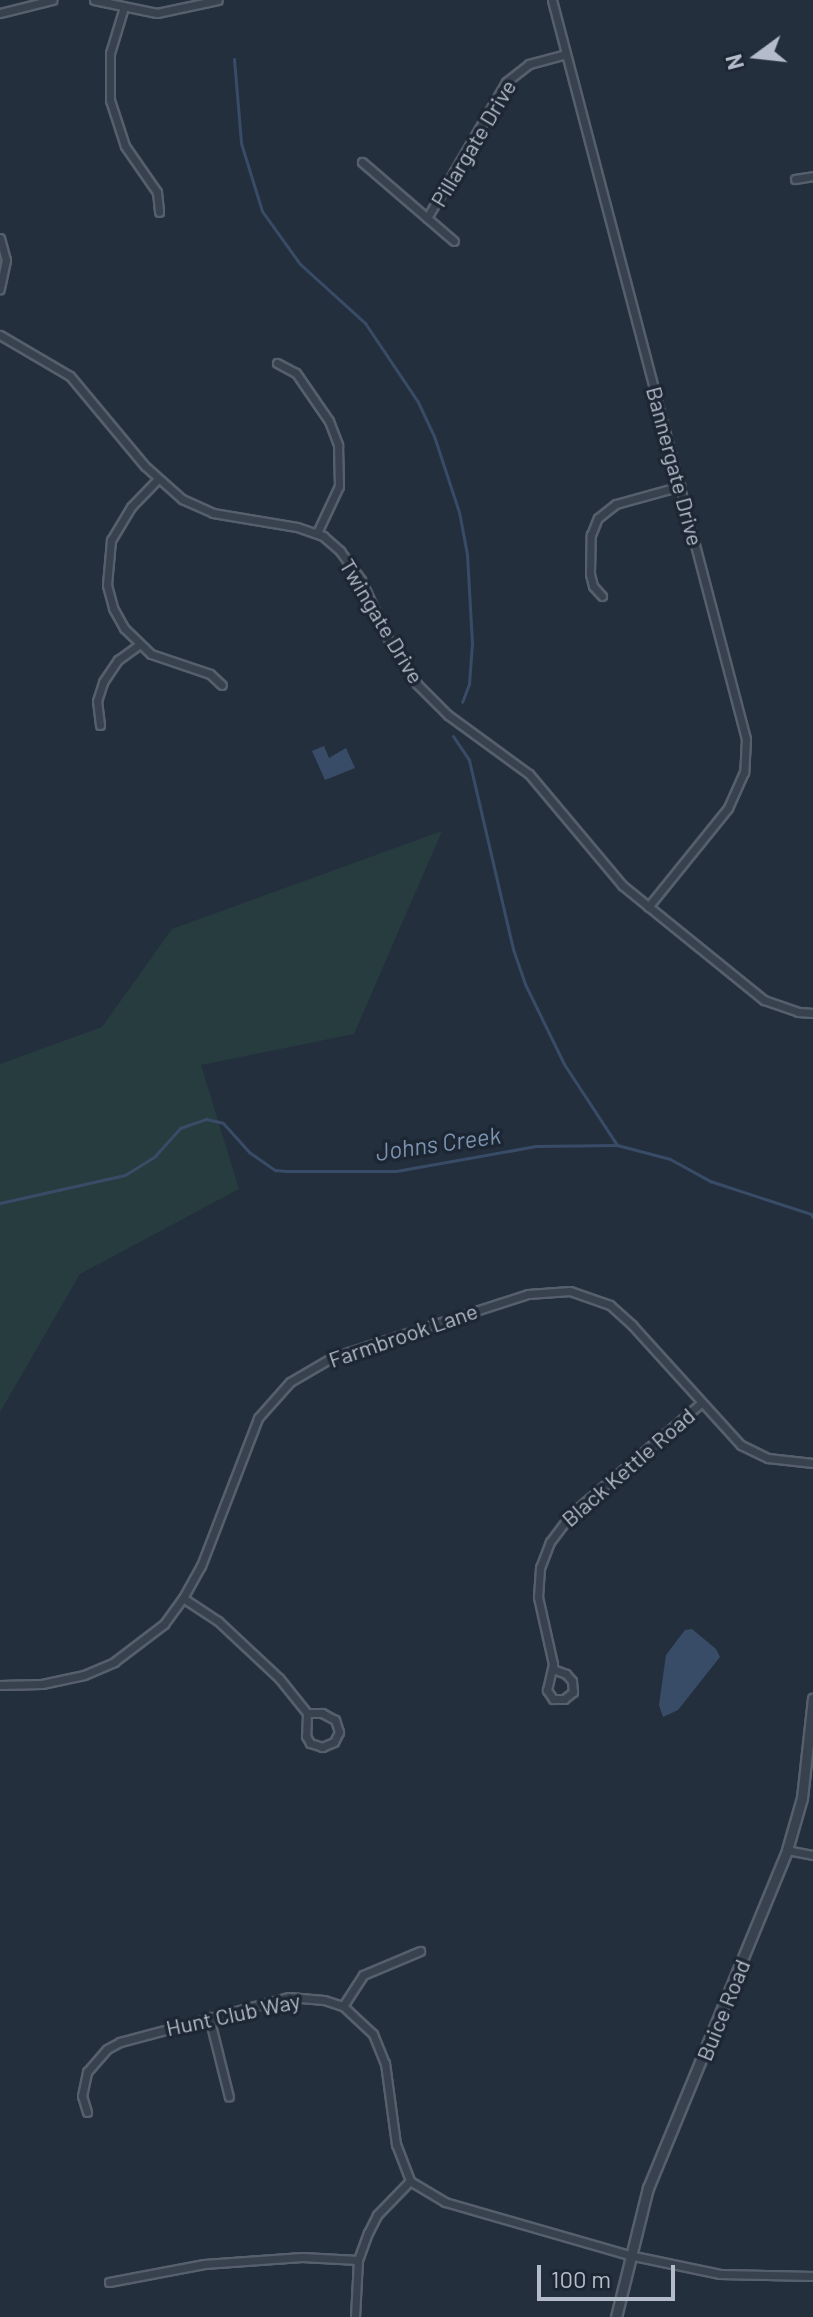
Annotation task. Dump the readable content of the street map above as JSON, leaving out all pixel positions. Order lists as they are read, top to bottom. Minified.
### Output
{"streets":{"street":["Pillargate Drive","Bannergate Drive","Twingate Drive","Farmbrook Lane","Black Kettle Road","Buice Road","Hunt Club Way"]},"crossings":[["Pillargate Drive","Bannergate Drive"],["Bannergate Drive","Twingate Drive"],["Farmbrook Lane","Black Kettle Road"]],"water":["Johns Creek"],"scale_bar":"100 m","north":"left"}
